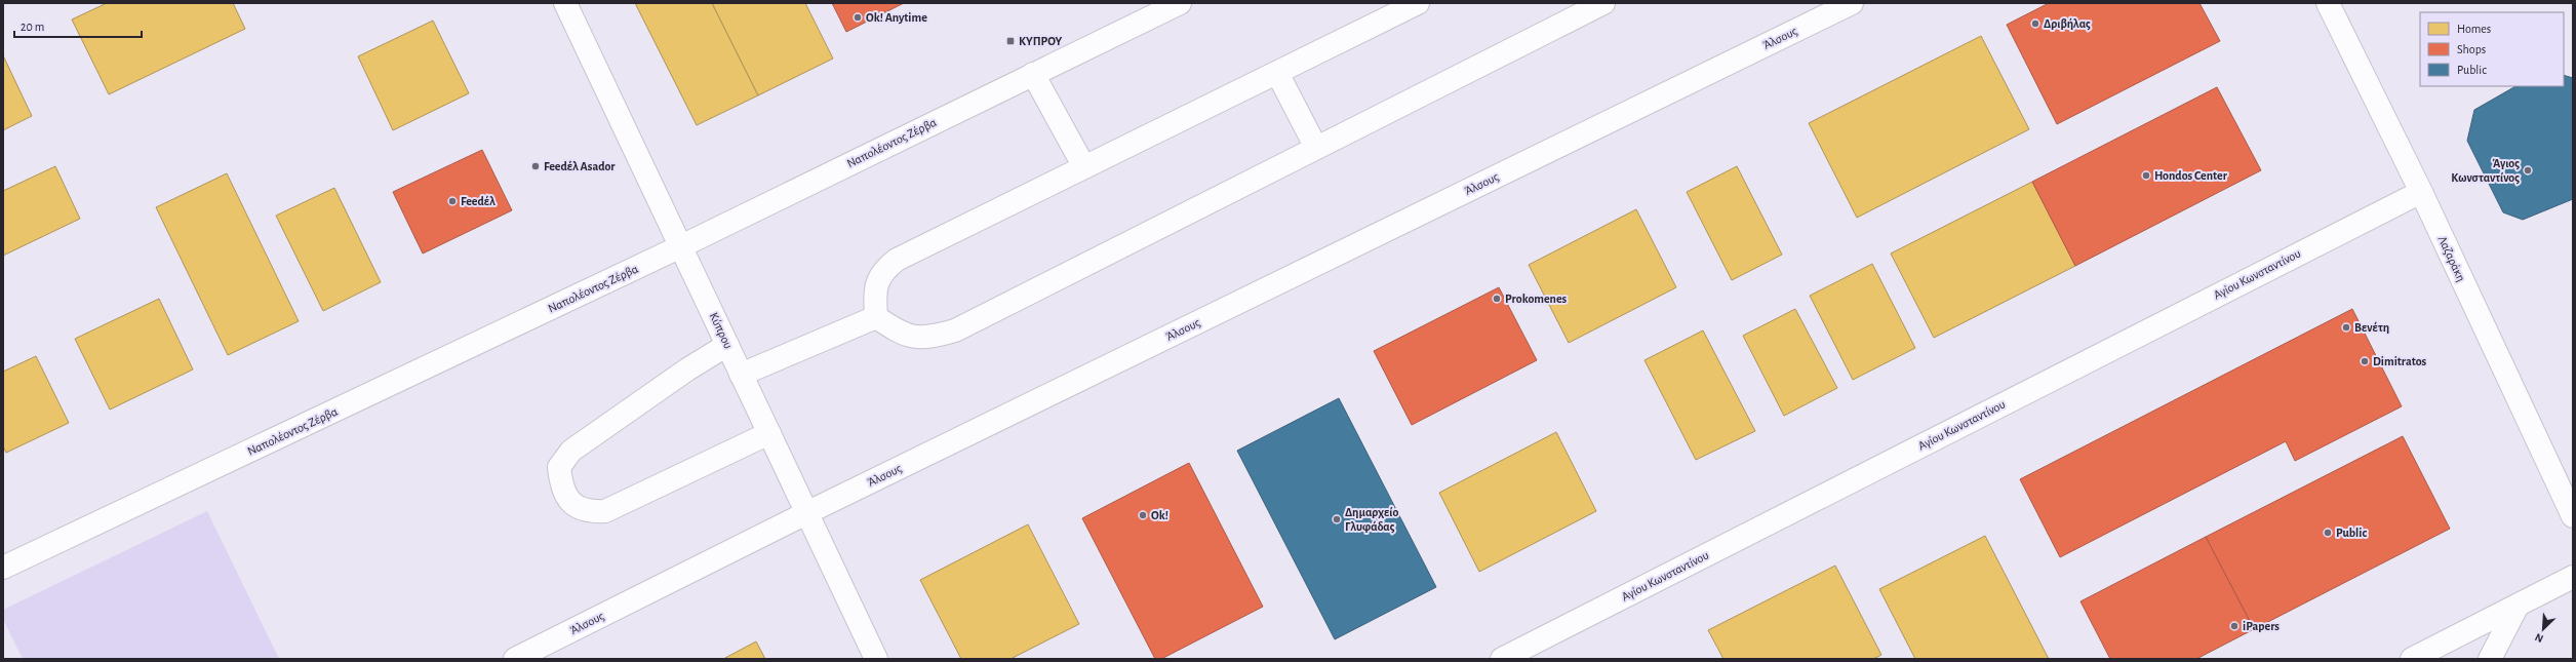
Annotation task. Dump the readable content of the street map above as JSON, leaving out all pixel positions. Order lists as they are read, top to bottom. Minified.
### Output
{"streets":{"street":["Άλσους","Ναπολέοντος Ζέρβα","Λαζαράκη","Αγίου Κωνσταντίνου","Κύπρου"]},"crossings":[["Άλσους","Κύπρου"],["Ναπολέοντος Ζέρβα","Κύπρου"],["Λαζαράκη","Αγίου Κωνσταντίνου"]],"places":{"other":["Ok! Anytime","Δριβήλας","Feedέλ Asador","Άγιος Κωνσταντίνος","Hondos Center","Feedέλ","Prokomenes","Βενέτη","Dimitratos","Ok!","Δημαρχείο Γλυφάδας","Public","iPapers"],"transit":["ΚΥΠΡΟΥ"]},"legend":["Homes","Shops","Public"],"scale_bar":"20 m","north":"bottom left"}
